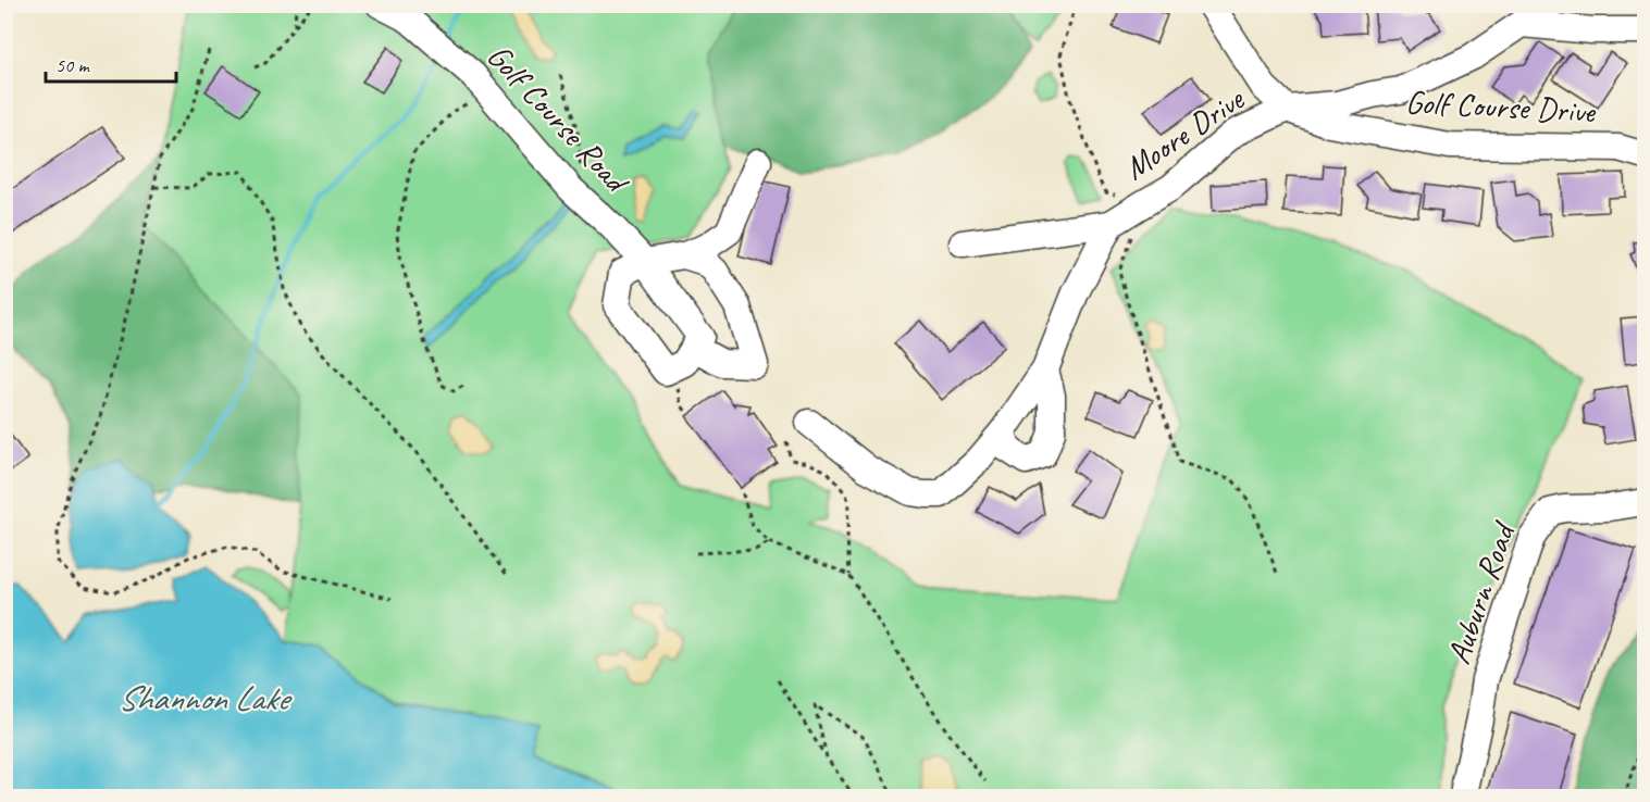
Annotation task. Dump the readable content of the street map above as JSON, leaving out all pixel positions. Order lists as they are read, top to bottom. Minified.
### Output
{"streets":{"street":["Golf Course Drive","Golf Course Road","Moore Drive","Auburn Road"]},"crossings":[["Golf Course Drive","Moore Drive"]],"water":["Shannon Lake"],"scale_bar":"50 m"}
